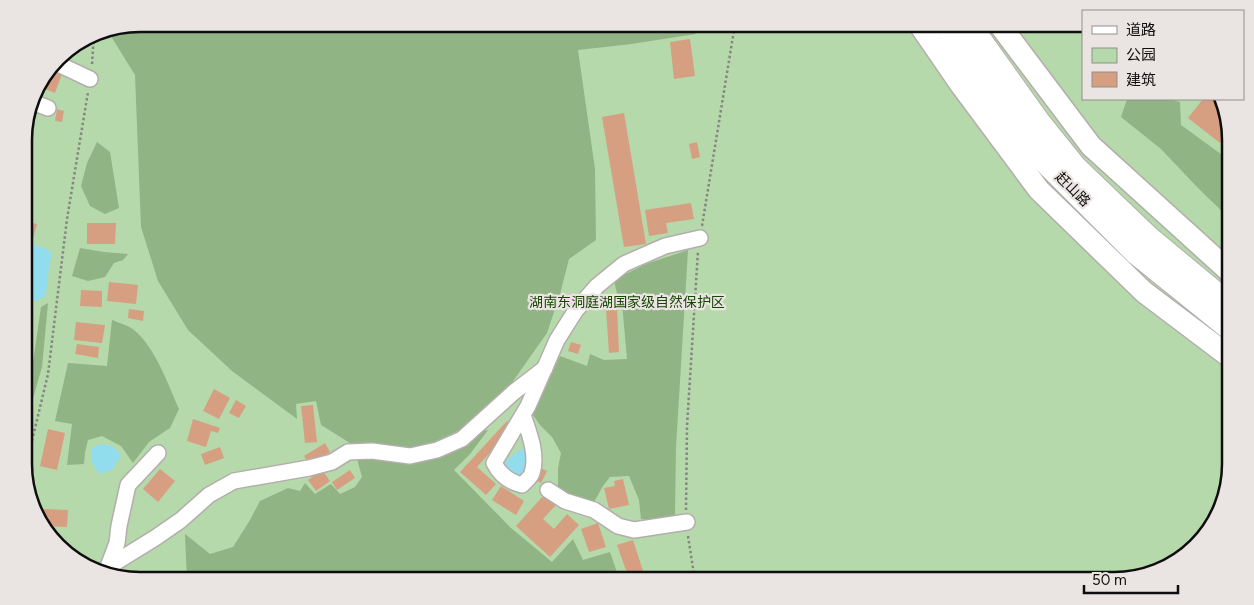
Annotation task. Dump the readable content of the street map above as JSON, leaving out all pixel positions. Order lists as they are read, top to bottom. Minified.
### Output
{"streets":{"main road":["赶山路"]},"parks":["湖南东洞庭湖国家级自然保护区"],"legend":["道路","公园","建筑"],"scale_bar":"50 m"}
